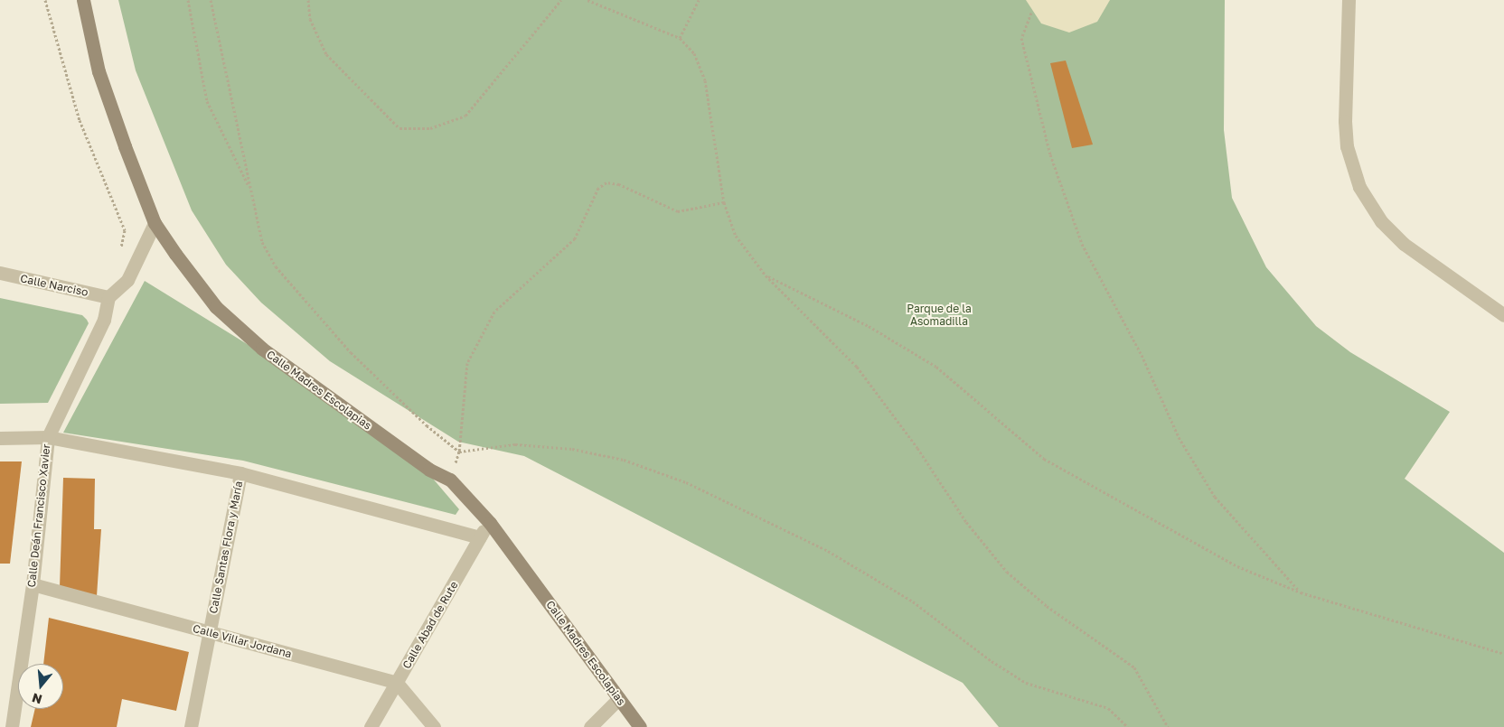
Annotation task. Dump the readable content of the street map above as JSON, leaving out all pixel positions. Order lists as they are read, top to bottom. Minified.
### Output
{"streets":{"street":["Calle Narciso","Calle Madres Escolapias","Calle Deán Francisco Xavier","Calle Santas Flora y María","Calle Abad de Rute","Calle Villar Jordana"]},"crossings":[["Calle Narciso","Calle Deán Francisco Xavier"],["Calle Madres Escolapias","Calle Abad de Rute"],["Calle Deán Francisco Xavier","Calle Villar Jordana"],["Calle Santas Flora y María","Calle Villar Jordana"],["Calle Abad de Rute","Calle Villar Jordana"]],"parks":["Parque de la Asomadilla"],"north":"bottom"}
